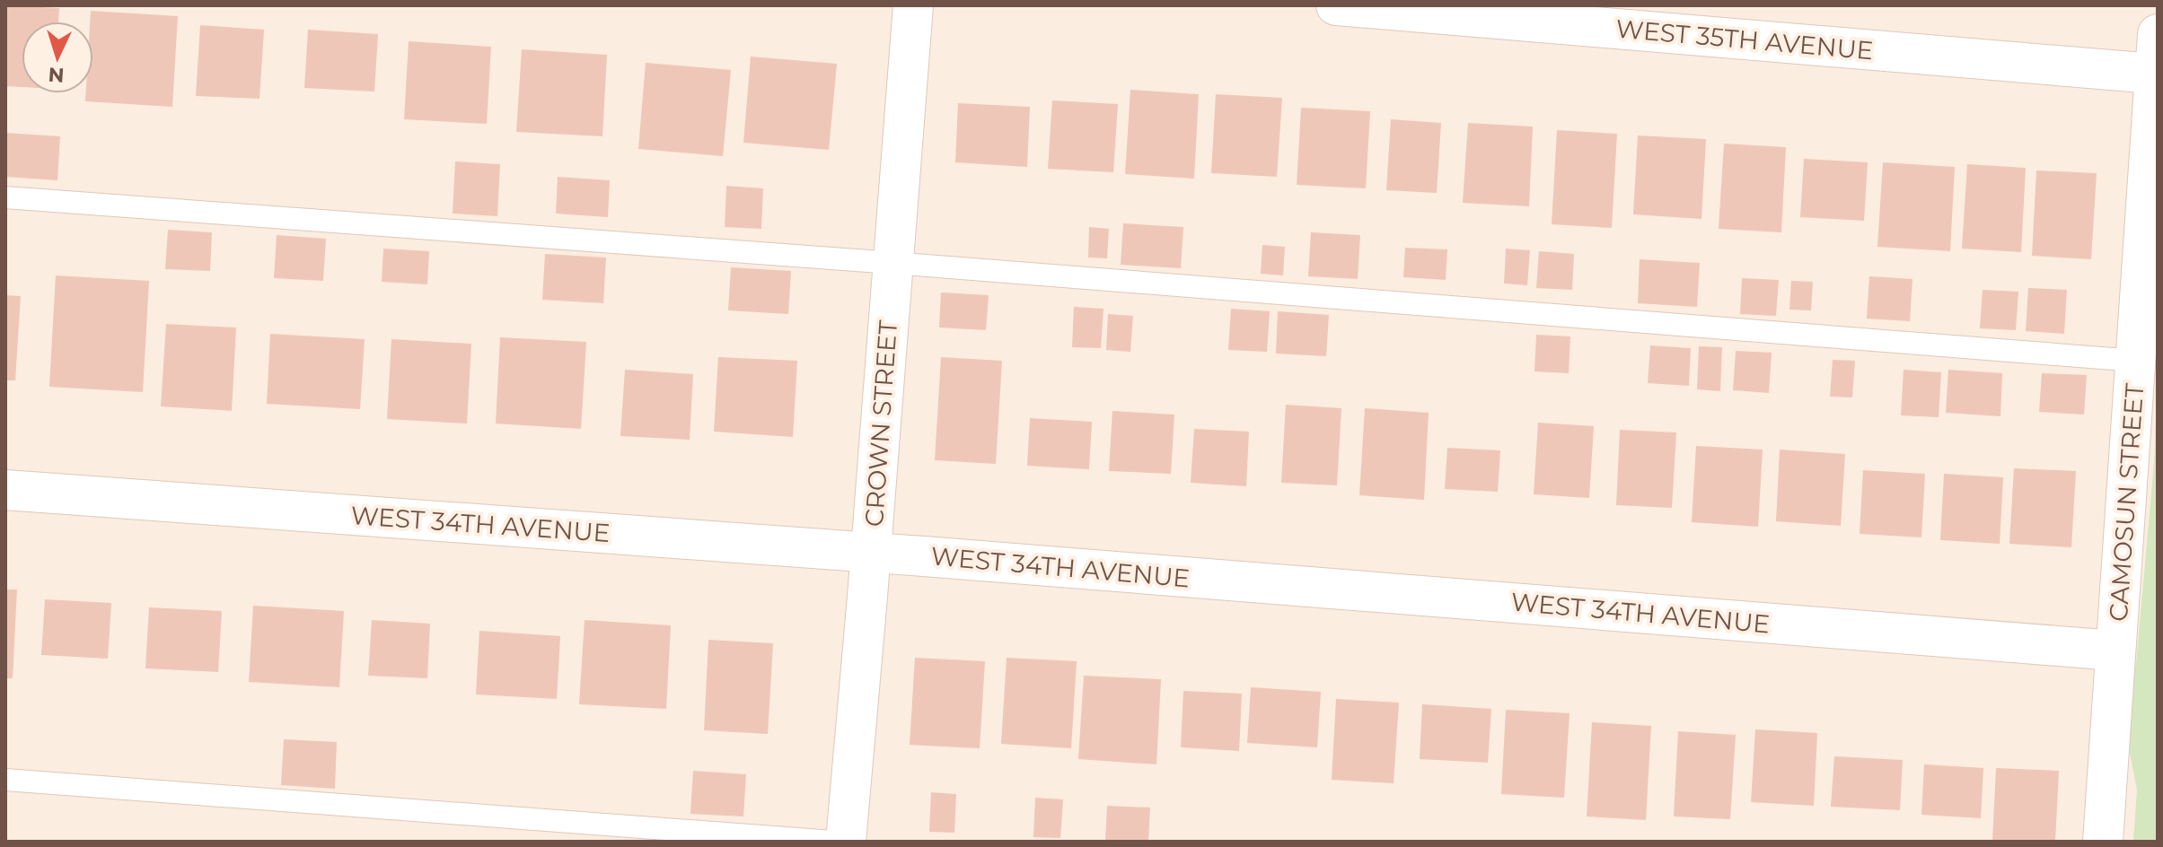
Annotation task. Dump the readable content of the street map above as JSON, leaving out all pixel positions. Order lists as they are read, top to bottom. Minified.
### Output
{"streets":{"street":["WEST 35TH AVENUE","CROWN STREET","CAMOSUN STREET","WEST 34TH AVENUE"]},"crossings":[["WEST 35TH AVENUE","CAMOSUN STREET"],["CROWN STREET","WEST 34TH AVENUE"],["CAMOSUN STREET","WEST 34TH AVENUE"]],"north":"bottom"}
